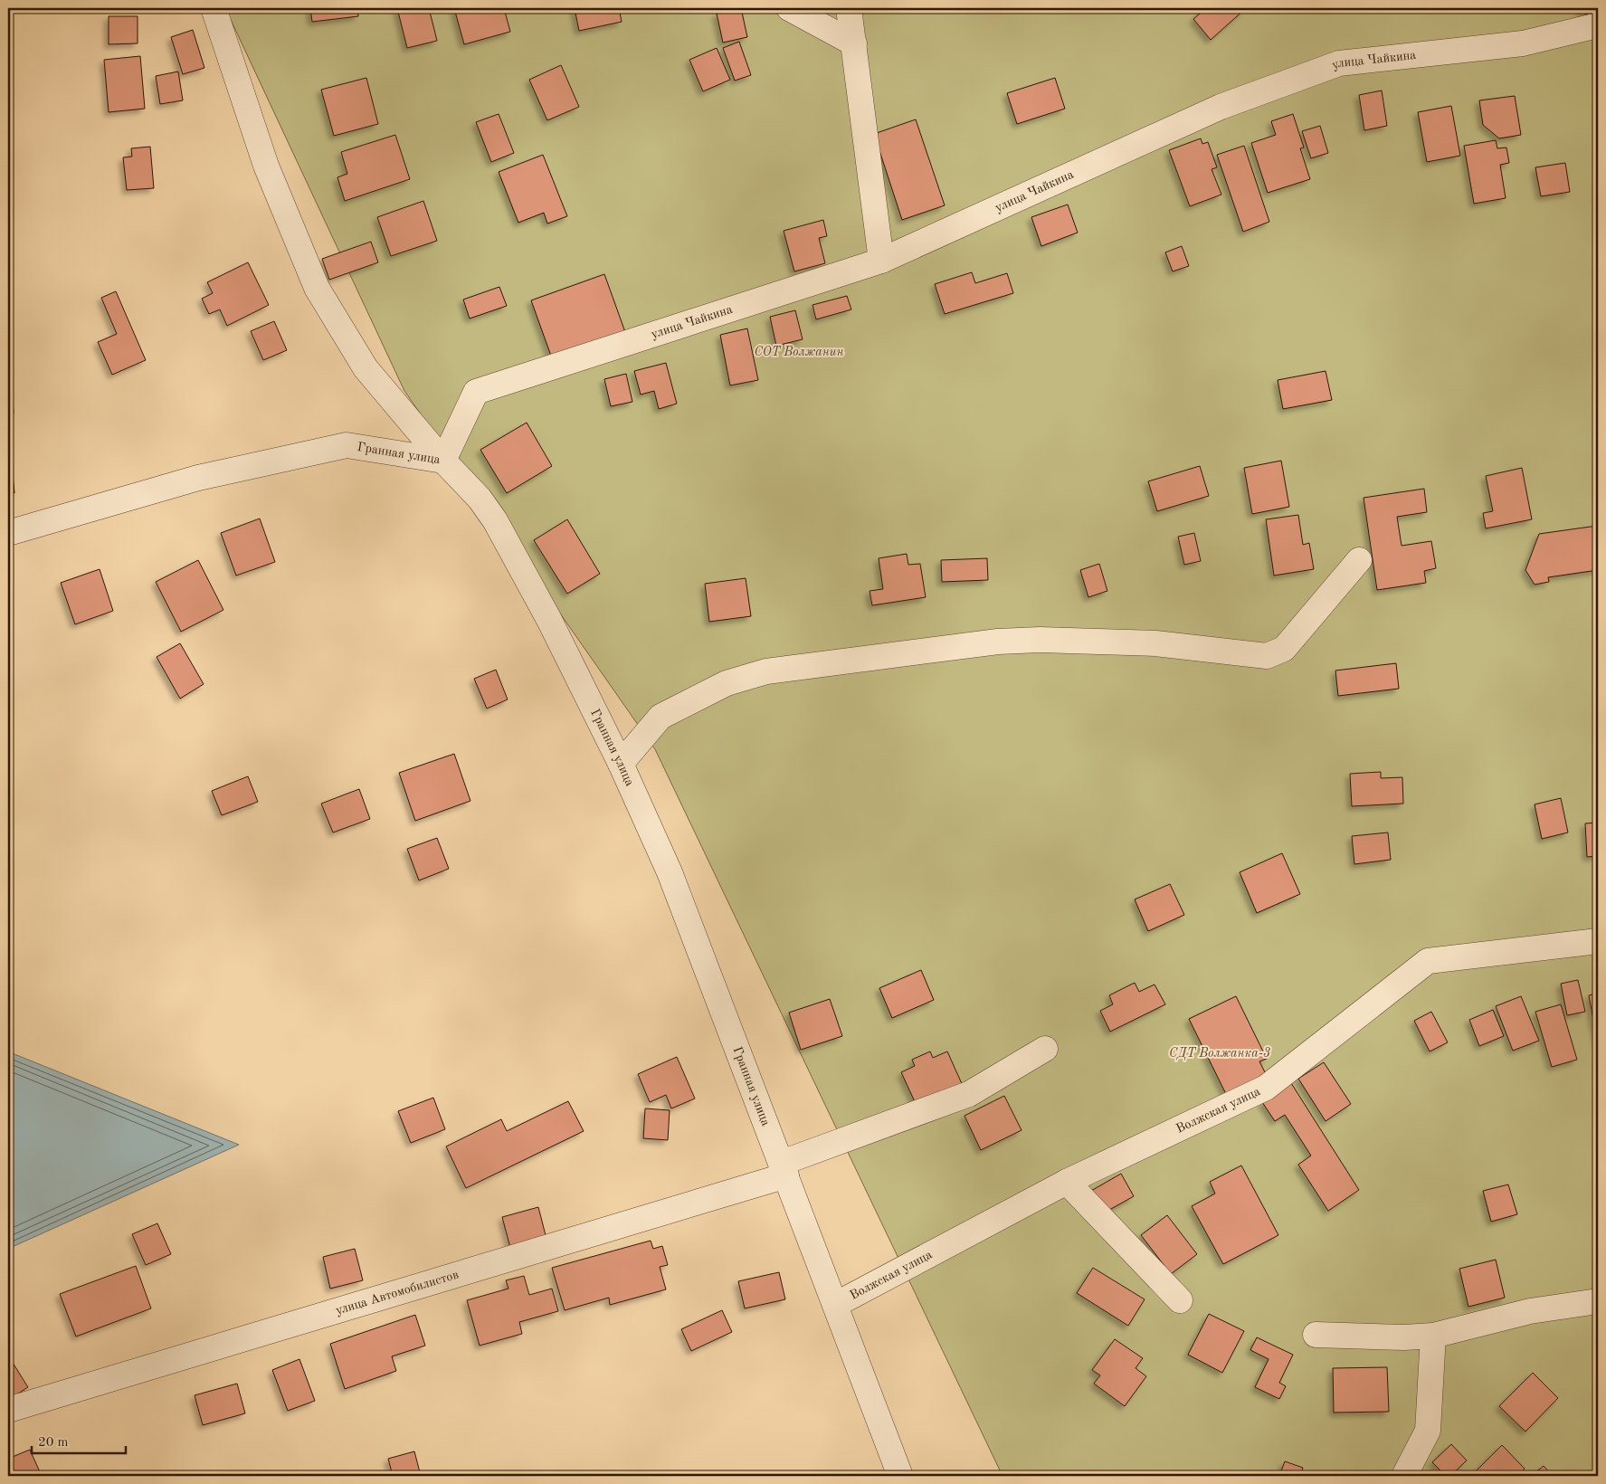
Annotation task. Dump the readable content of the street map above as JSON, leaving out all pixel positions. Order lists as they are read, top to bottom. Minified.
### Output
{"streets":{"street":["улица Чайкина","Гранная улица","Волжская улица","улица Автомобилистов"]},"crossings":[["улица Чайкина","Гранная улица"],["Гранная улица","Волжская улица"],["Гранная улица","улица Автомобилистов"]],"parks":["СОТ Волжанин","СДТ Волжанка-3"],"scale_bar":"20 m"}
